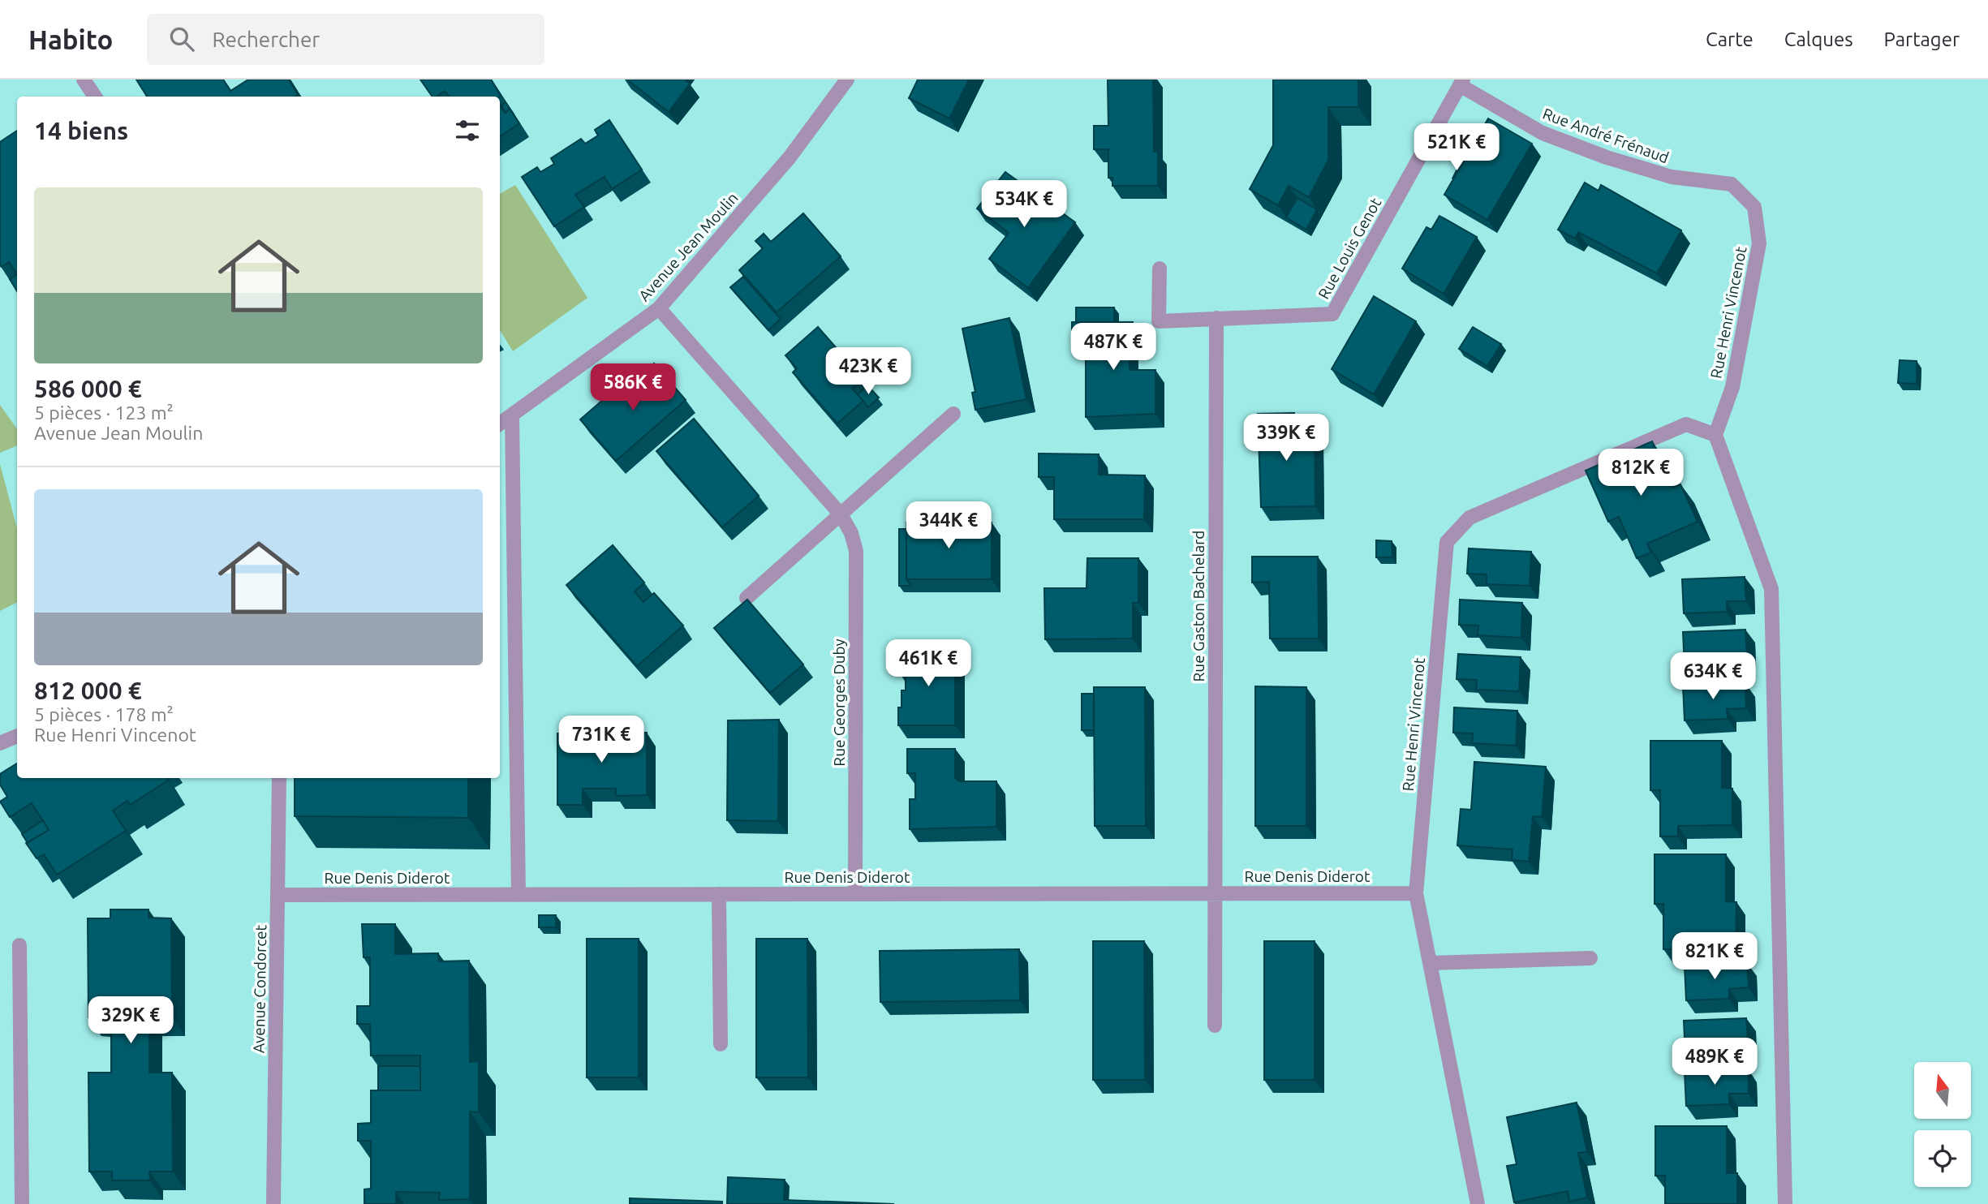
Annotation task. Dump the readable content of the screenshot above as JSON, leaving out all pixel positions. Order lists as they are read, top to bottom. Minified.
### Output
{"streets":{"street":["Rue André Frénaud","Avenue Jean Moulin","Rue Louis Genot","Rue Henri Vincenot","Rue Gaston Bachelard","Rue Georges Duby","Rue Denis Diderot","Avenue Condorcet"]},"crossings":[["Rue André Frénaud","Rue Louis Genot"],["Rue André Frénaud","Rue Henri Vincenot"],["Avenue Jean Moulin","Rue Georges Duby"],["Rue Louis Genot","Rue Gaston Bachelard"],["Rue Henri Vincenot","Rue Denis Diderot"],["Rue Gaston Bachelard","Rue Denis Diderot"],["Rue Georges Duby","Rue Denis Diderot"],["Rue Denis Diderot","Avenue Condorcet"]],"north":"top","page":{"header":"Habito","search":"Rechercher","nav":["Carte","Calques","Partager"],"heading":"14 biens","price":["521K €","534K €","487K €","423K €","586K €","339K €","812K €","344K €","461K €","634K €","731K €","821K €","329K €","489K €"],"list":[{"name":"586 000 €","note":"5 pièces · 123 m² · Avenue Jean Moulin"},{"name":"812 000 €","note":"5 pièces · 178 m² · Rue Henri Vincenot"}]}}
